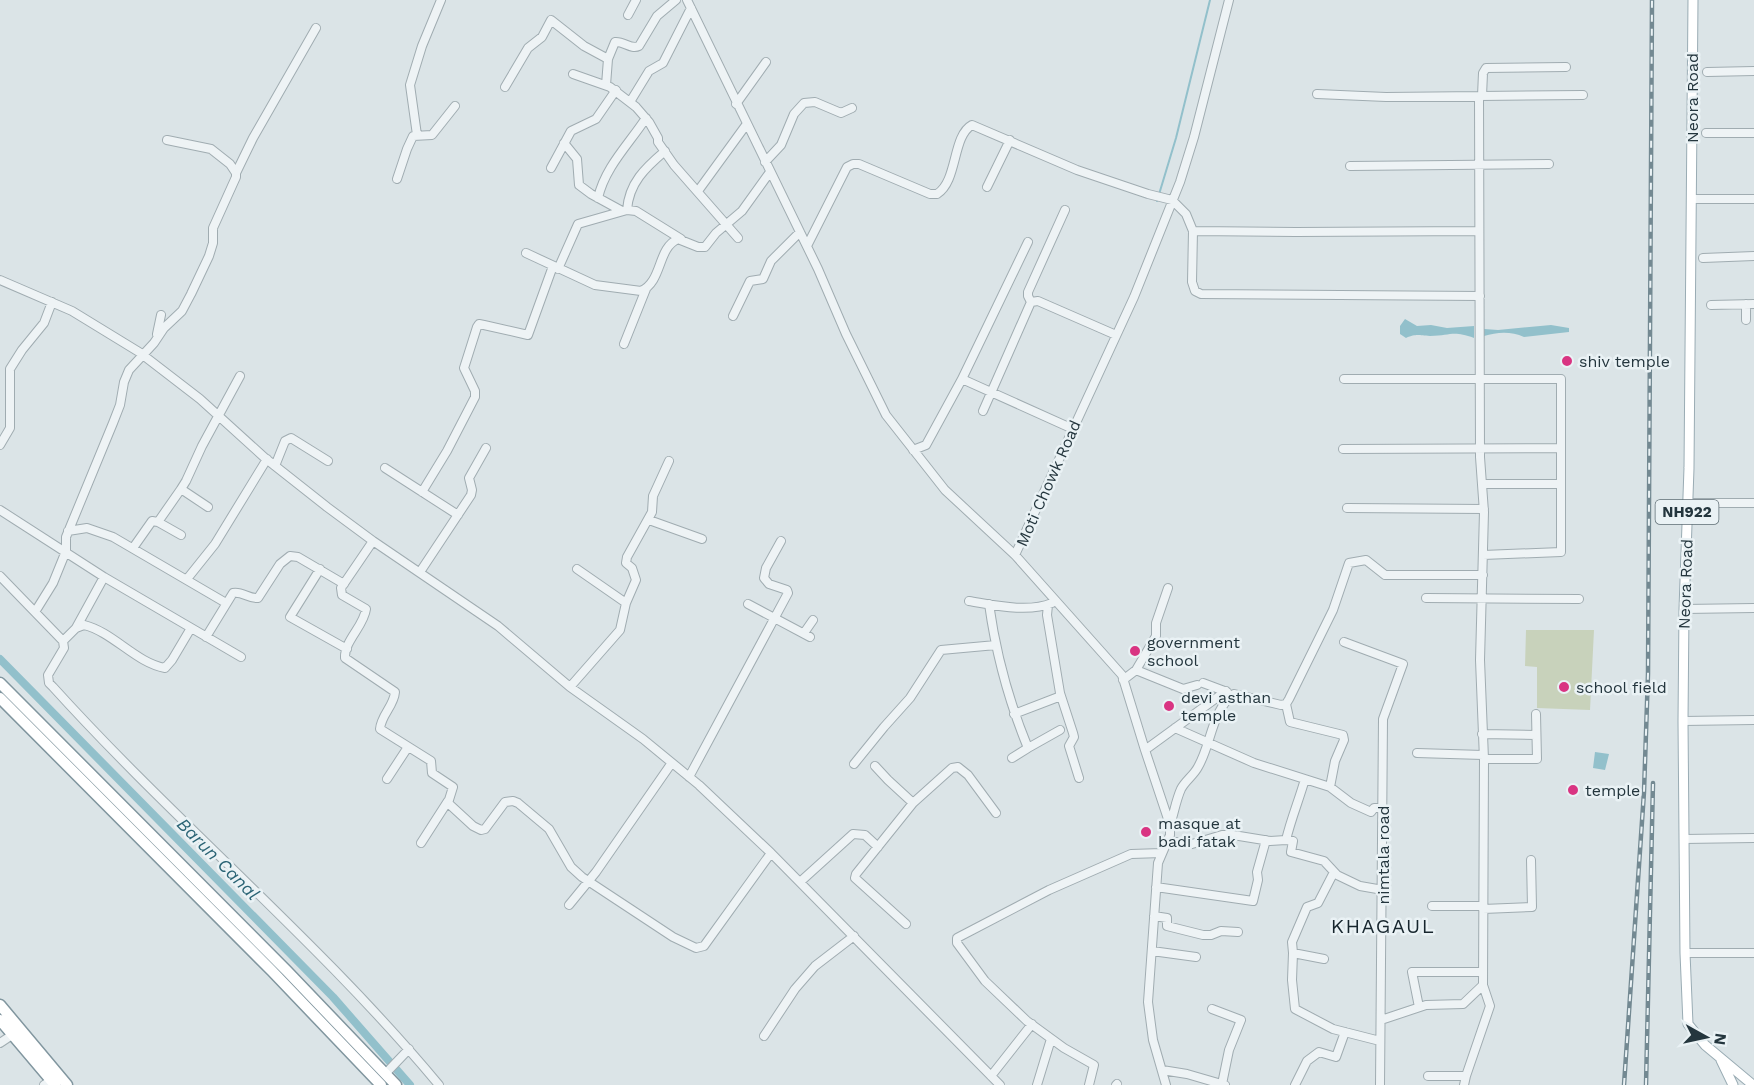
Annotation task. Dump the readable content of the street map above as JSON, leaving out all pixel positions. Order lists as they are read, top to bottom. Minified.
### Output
{"streets":{"main road":["Neora Road","NH922"],"street":["Moti Chowk Road","nimtala road"]},"districts":["KHAGAUL"],"water":["Barun Canal"],"places":["shiv temple","government school","school field","devi asthan temple","temple","masque at badi fatak"],"north":"right"}
